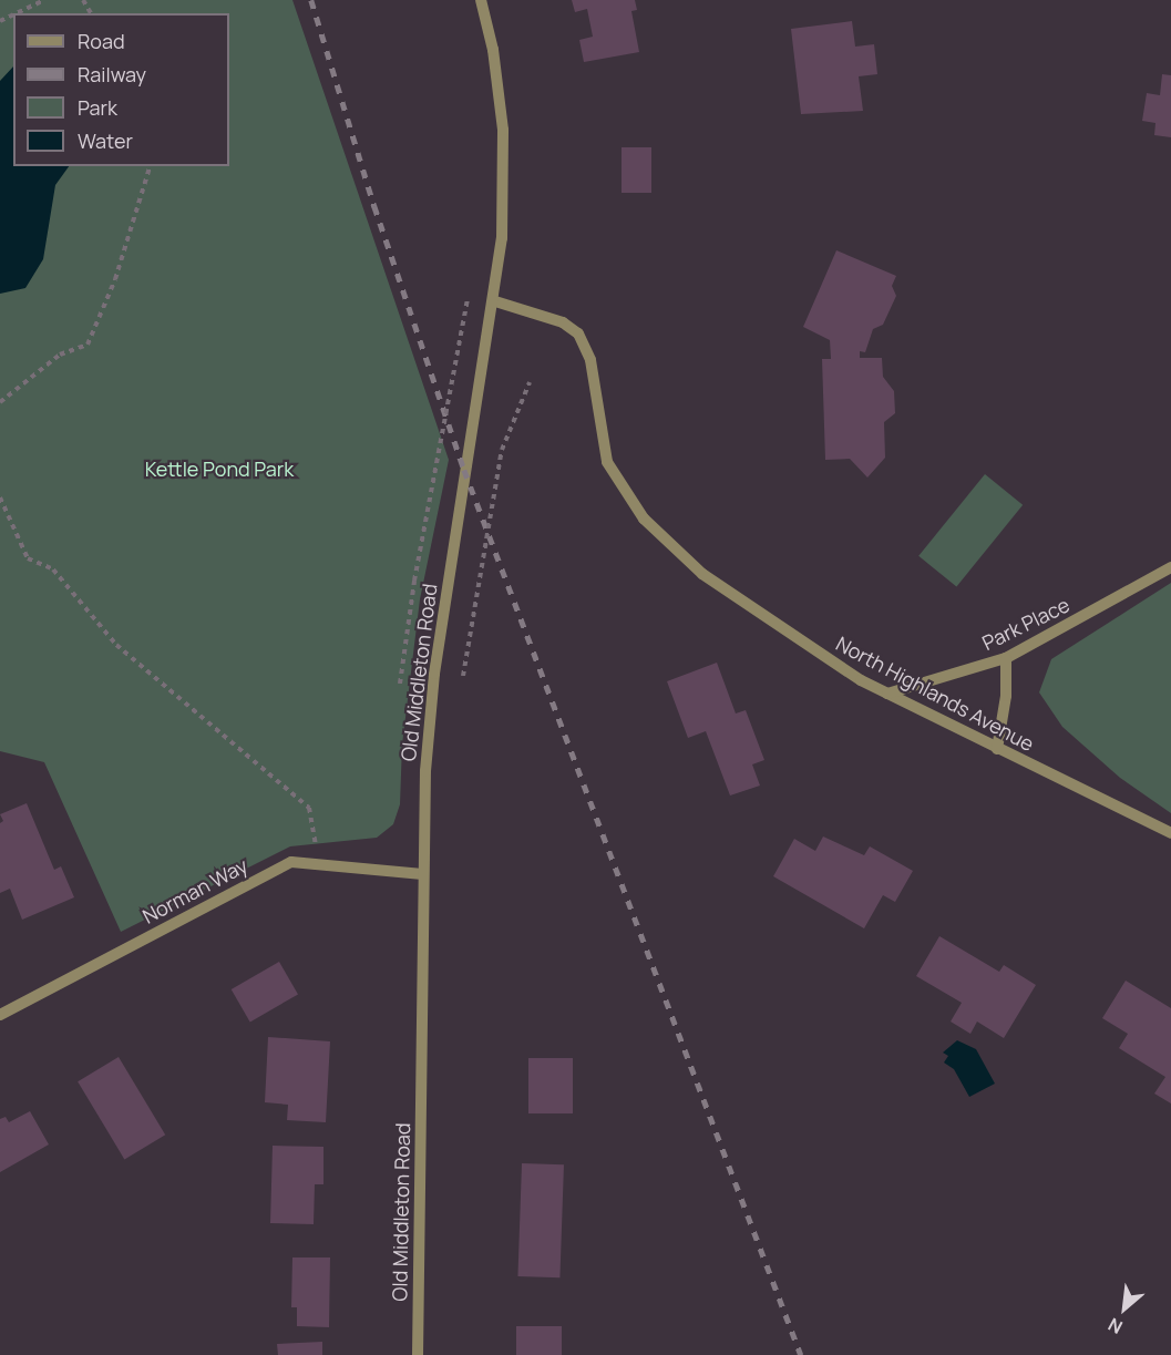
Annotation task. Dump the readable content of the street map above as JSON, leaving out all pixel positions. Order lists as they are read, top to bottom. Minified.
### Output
{"streets":{"street":["Park Place","Old Middleton Road","North Highlands Avenue","Norman Way"]},"crossings":[["Park Place","North Highlands Avenue"],["Old Middleton Road","North Highlands Avenue"],["Old Middleton Road","Norman Way"]],"parks":["Kettle Pond Park"],"legend":["Road","Railway","Park","Water"],"north":"bottom left"}
